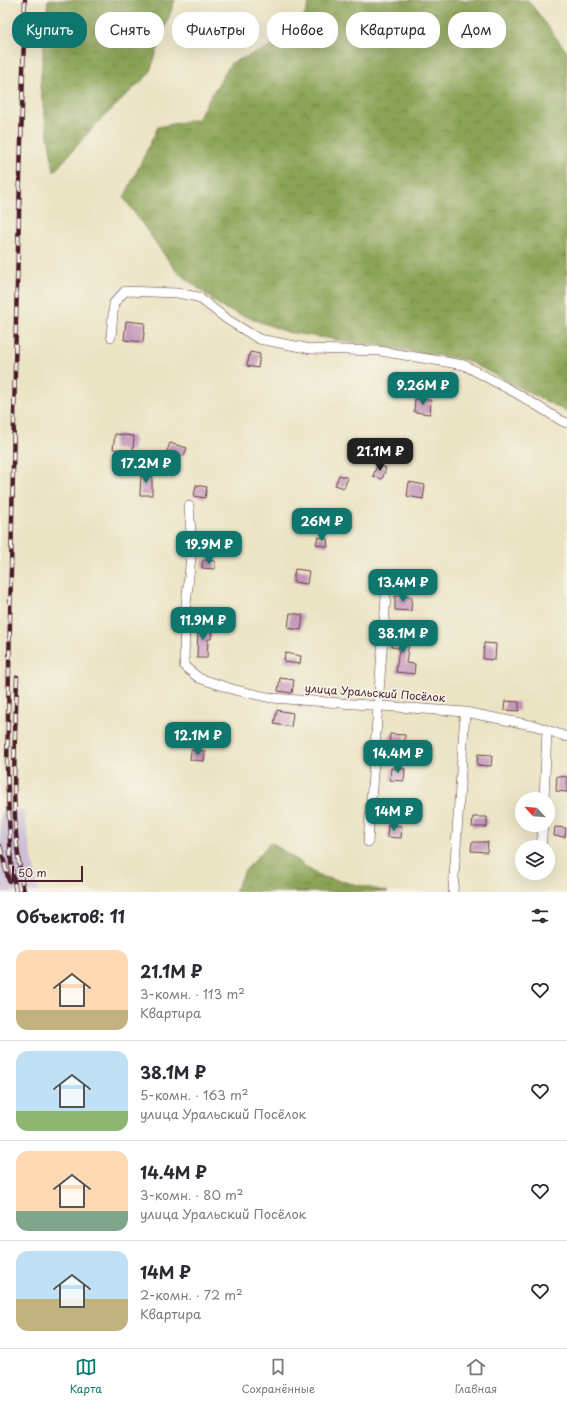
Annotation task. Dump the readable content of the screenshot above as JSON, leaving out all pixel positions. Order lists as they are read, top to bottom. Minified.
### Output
{"streets":{"street":["улица Уральский Посёлок"]},"scale_bar":"50 m","north":"top left","page":{"chip":["Купить","Снять","Фильтры","Новое","Квартира","Дом"],"price":["9.26M ₽","21.1M ₽","17.2M ₽","26M ₽","19.9M ₽","13.4M ₽","11.9M ₽","38.1M ₽","12.1M ₽","14.4M ₽","14M ₽"],"scale":"50 m","heading":"Объектов: 11","list":[{"name":"21.1M ₽","note":"3-комн. · 113 m² · Квартира"},{"name":"38.1M ₽","note":"5-комн. · 163 m² · улица Уральский Посёлок"},{"name":"14.4M ₽","note":"3-комн. · 80 m² · улица Уральский Посёлок"},{"name":"14M ₽","note":"2-комн. · 72 m² · Квартира"}],"tabs":["Карта","Сохранённые","Главная"]}}
